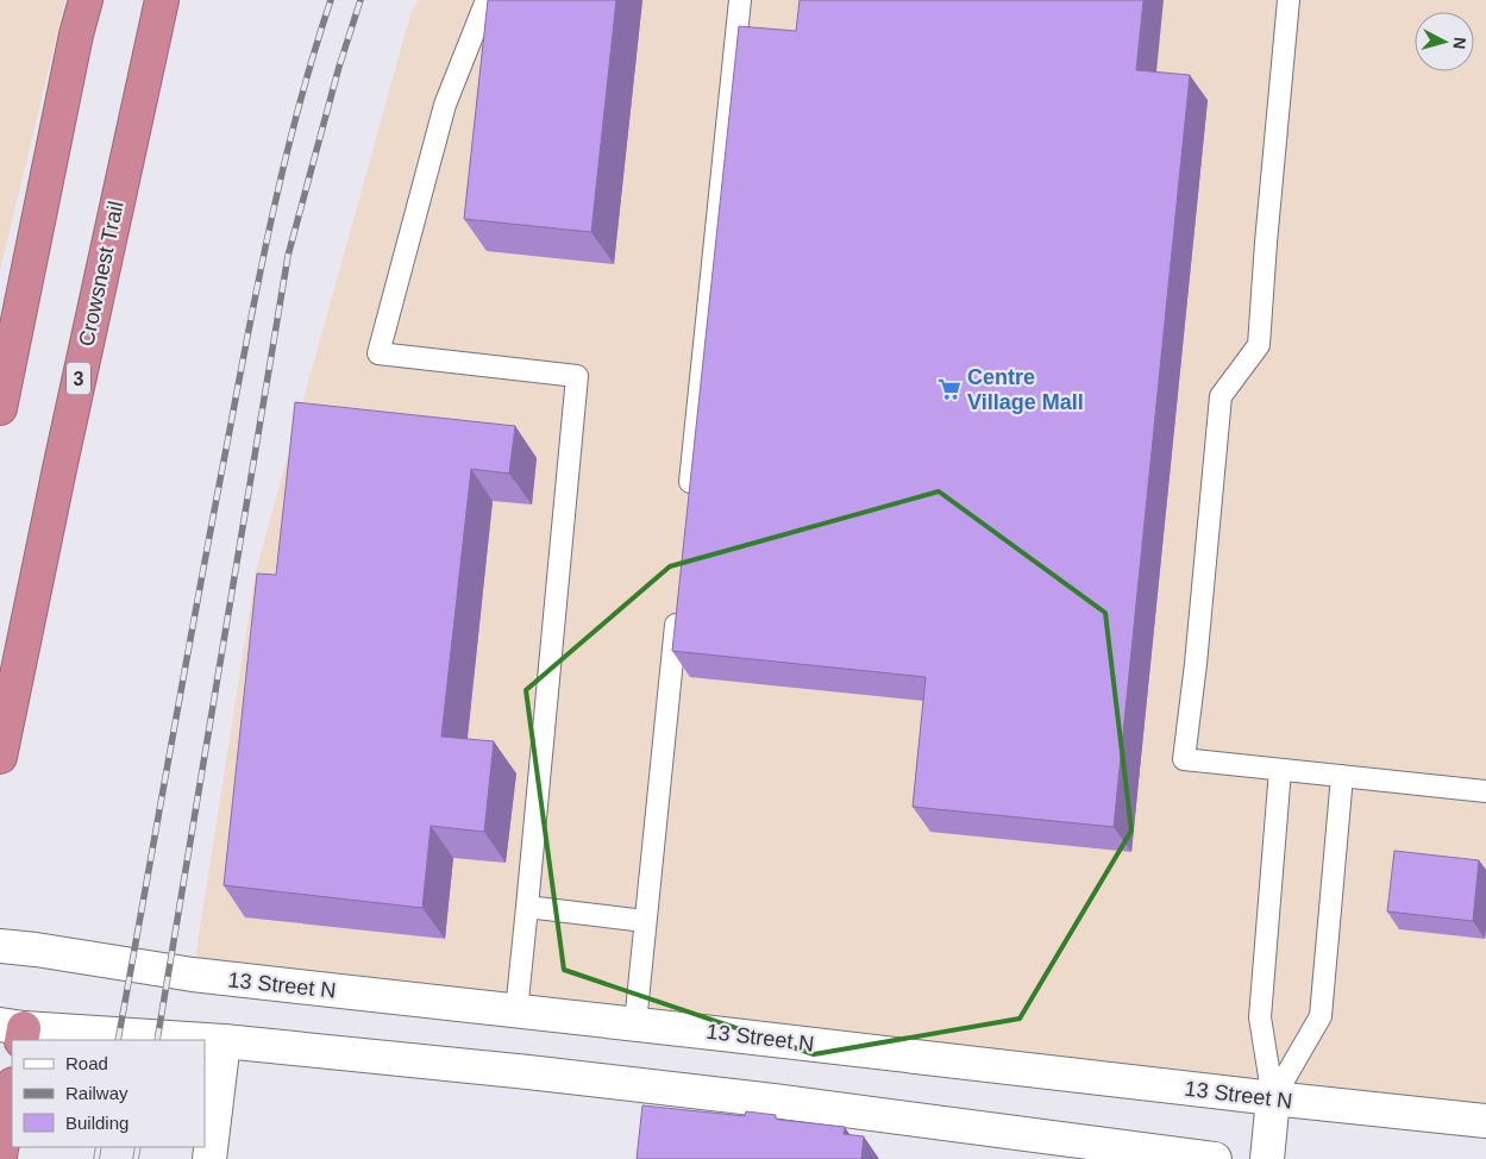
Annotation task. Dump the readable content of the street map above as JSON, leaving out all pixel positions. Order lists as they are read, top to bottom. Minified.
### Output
{"streets":{"highway":["Crowsnest Trail","3"],"street":["13 Street N"]},"places":{"supermarket":["Centre Village Mall"]},"legend":["Road","Railway","Building"],"north":"right"}
